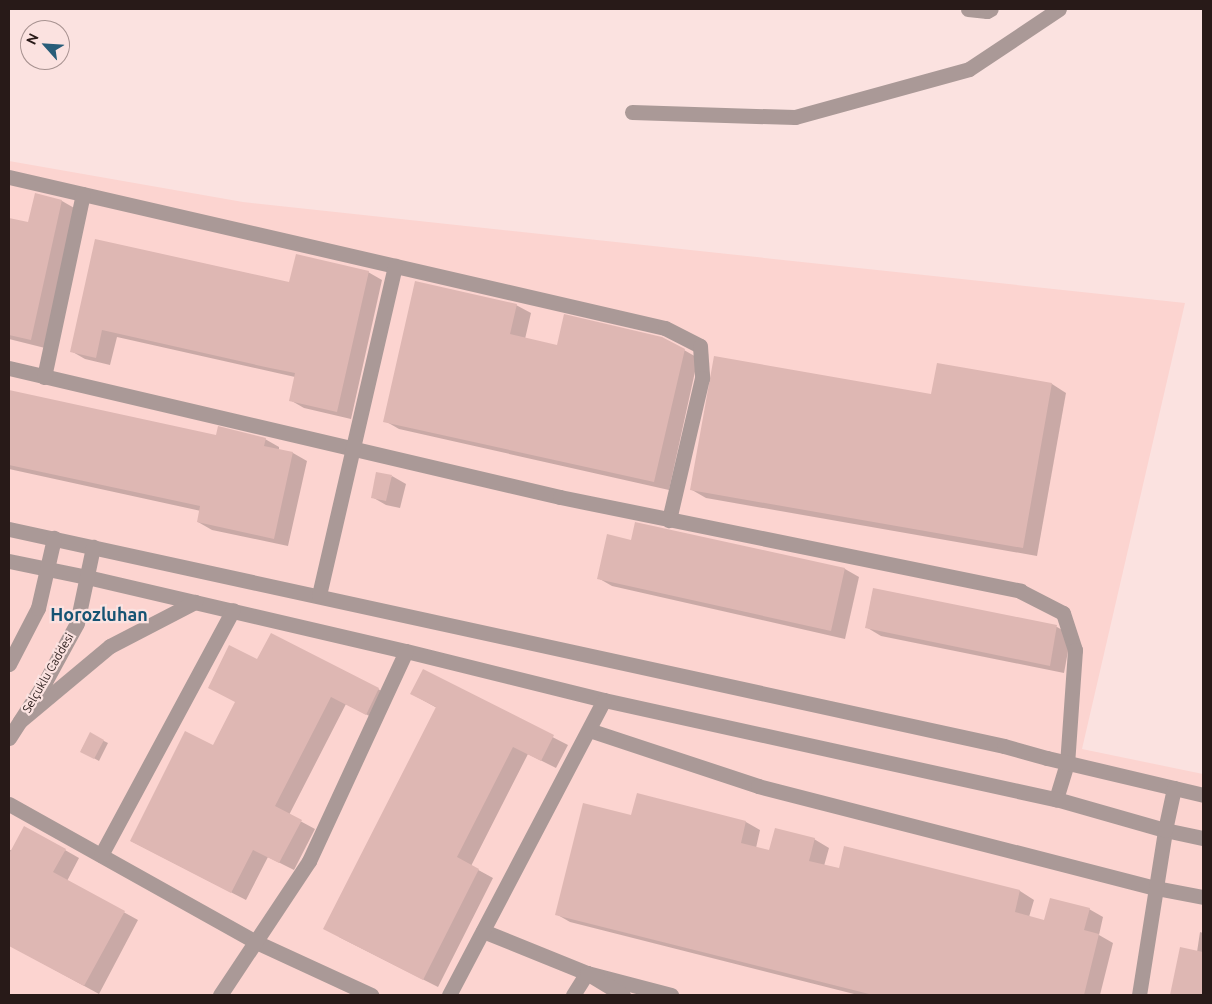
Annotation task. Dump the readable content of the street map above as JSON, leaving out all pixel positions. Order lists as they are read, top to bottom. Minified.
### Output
{"streets":{"street":["Selçuklu Caddesi"]},"districts":["Horozluhan"],"north":"top left"}
